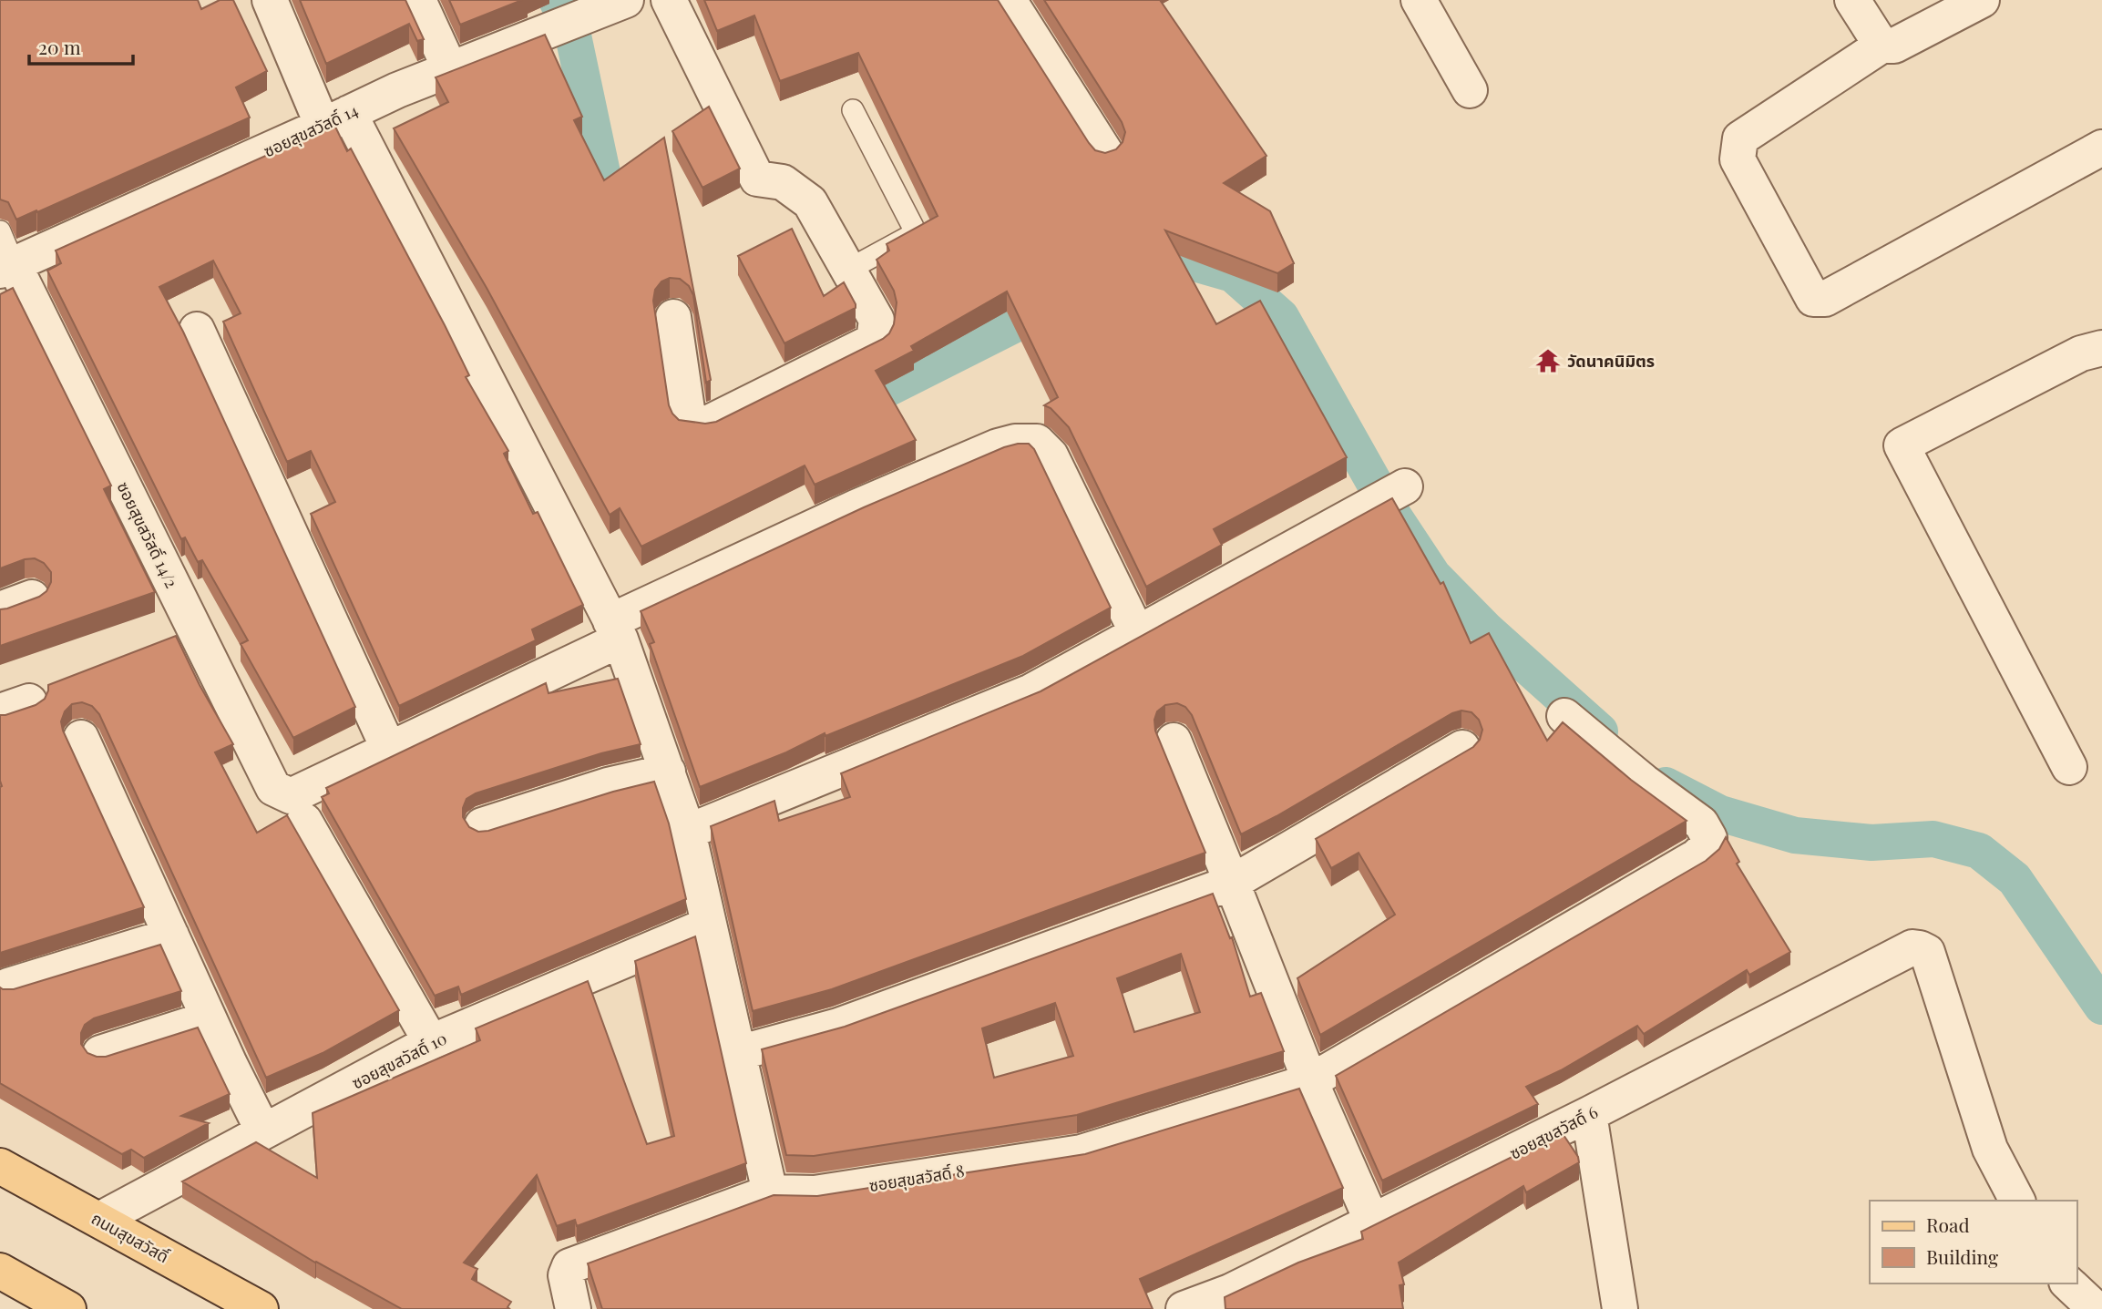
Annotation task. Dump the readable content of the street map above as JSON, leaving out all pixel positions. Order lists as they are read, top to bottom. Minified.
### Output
{"streets":{"main road":["ถนนสุขสวัสดิ์"],"street":["ซอยสุขสวัสดิ์ 14","ซอยสุขสวัสดิ์ 14/2","ซอยสุขสวัสดิ์ 10","ซอยสุขสวัสดิ์ 6","ซอยสุขสวัสดิ์ 8"]},"crossings":[["ซอยสุขสวัสดิ์ 14","ซอยสุขสวัสดิ์ 14/2"],["ซอยสุขสวัสดิ์ 14/2","ซอยสุขสวัสดิ์ 10"],["ซอยสุขสวัสดิ์ 10","ถนนสุขสวัสดิ์"]],"places":{"temple":["วัดนาคนิมิตร"]},"legend":["Road","Building"],"scale_bar":"20 m"}
